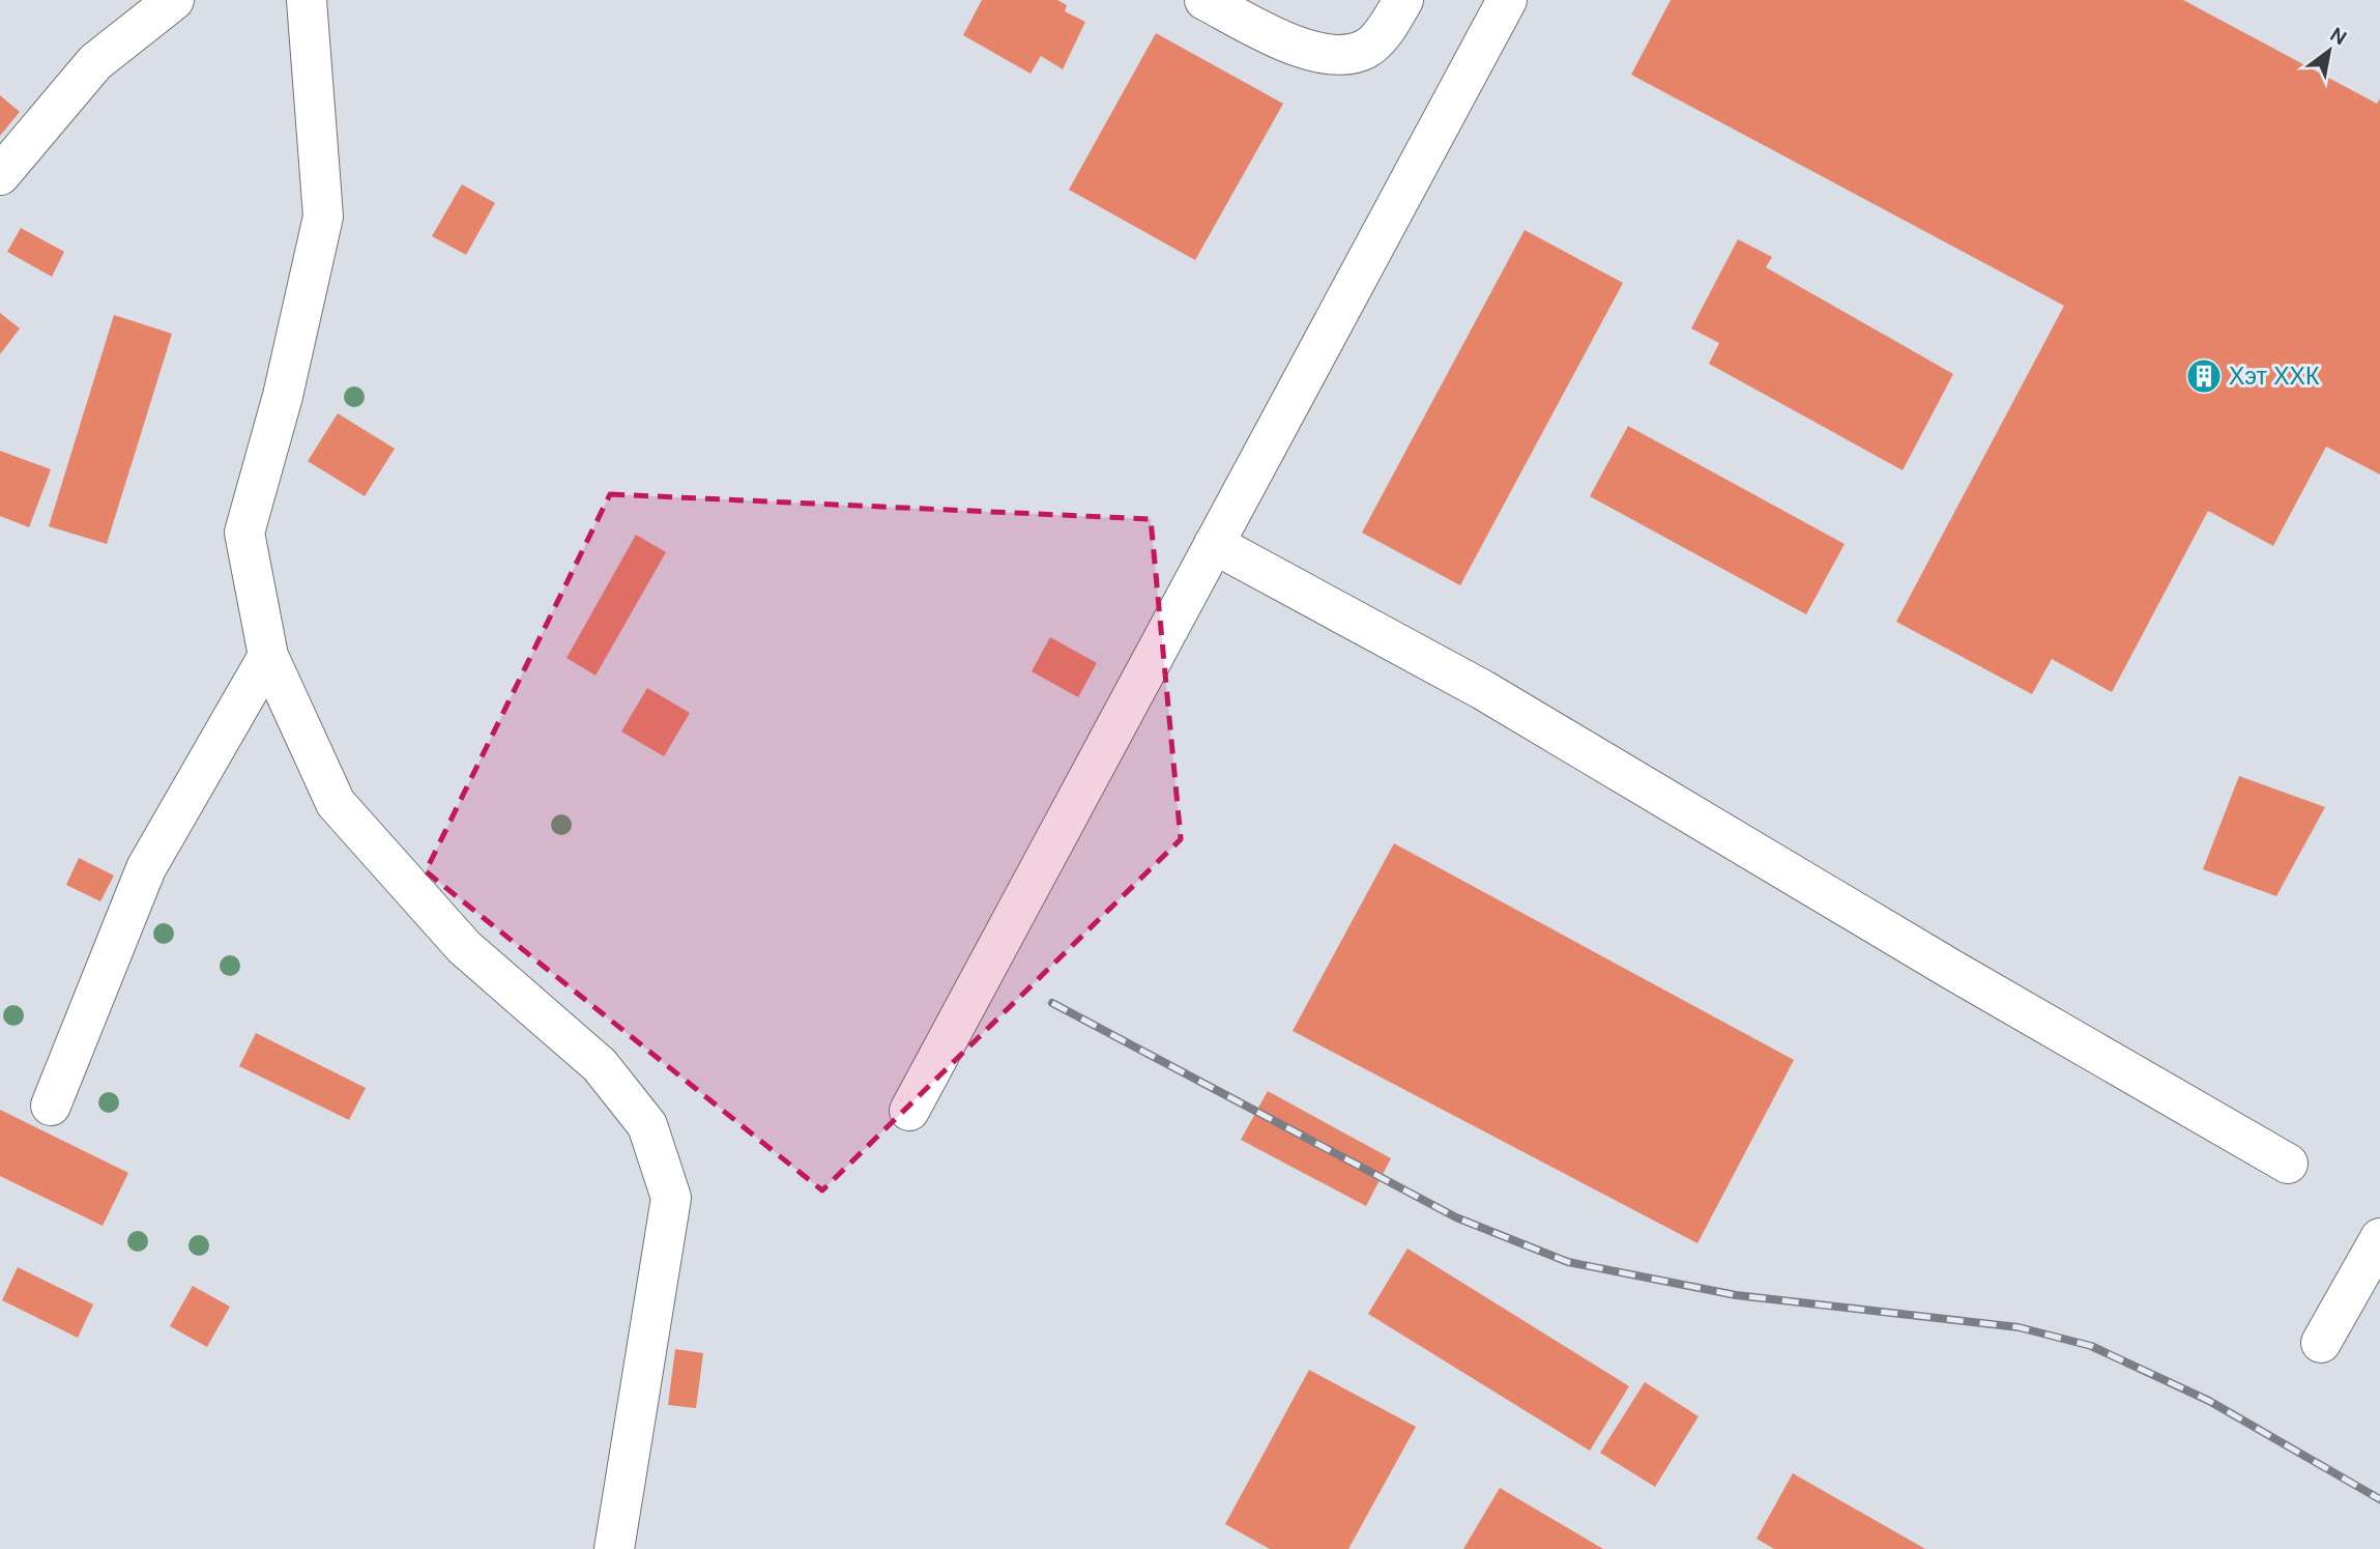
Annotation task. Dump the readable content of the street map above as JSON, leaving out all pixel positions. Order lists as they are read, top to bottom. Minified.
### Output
{"places":{"building":["Хэт ХХК"]},"north":"top right"}
